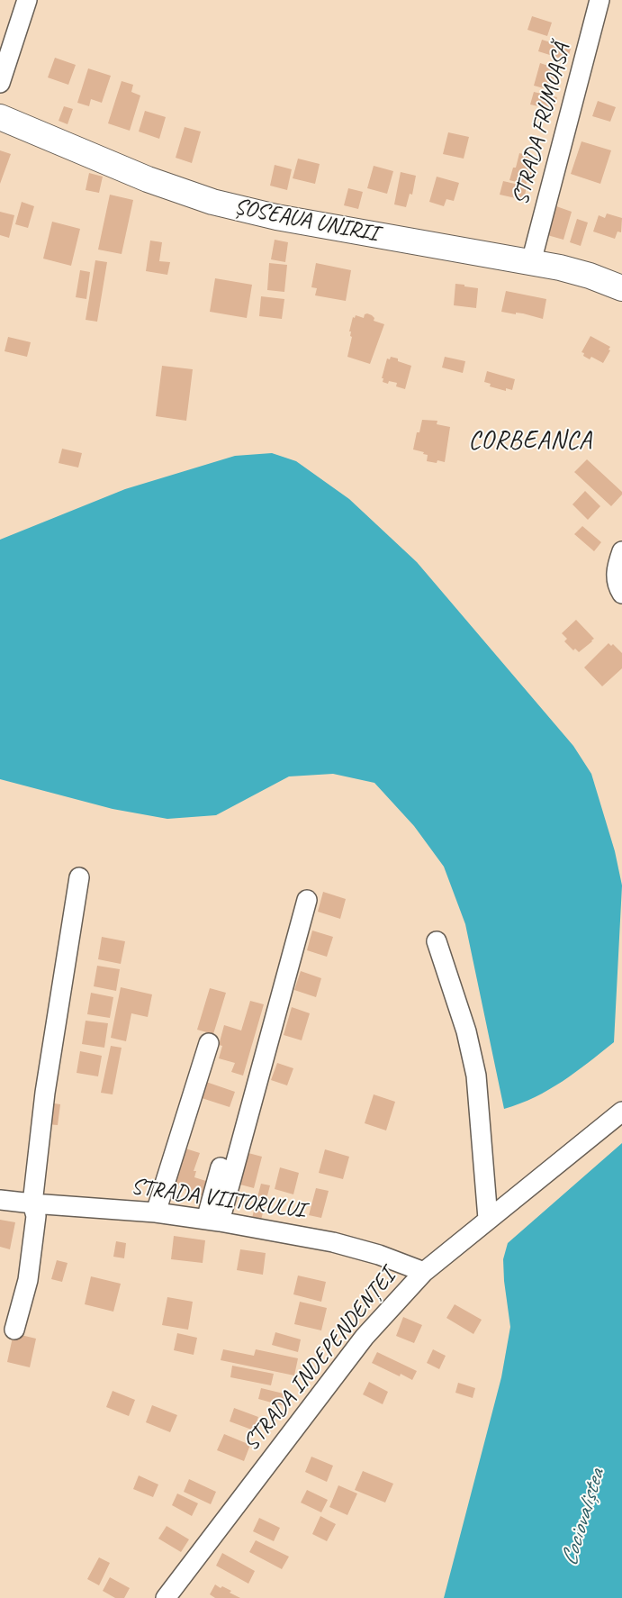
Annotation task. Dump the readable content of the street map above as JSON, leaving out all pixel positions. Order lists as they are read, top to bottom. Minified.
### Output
{"streets":{"main road":["ȘOSEAUA UNIRII"],"street":["STRADA FRUMOASĂ","STRADA VIITORULUI","STRADA INDEPENDENȚEI"]},"crossings":[["STRADA FRUMOASĂ","ȘOSEAUA UNIRII"],["STRADA VIITORULUI","STRADA INDEPENDENȚEI"]],"districts":["CORBEANCA"],"water":["Cociovaliștea"]}
